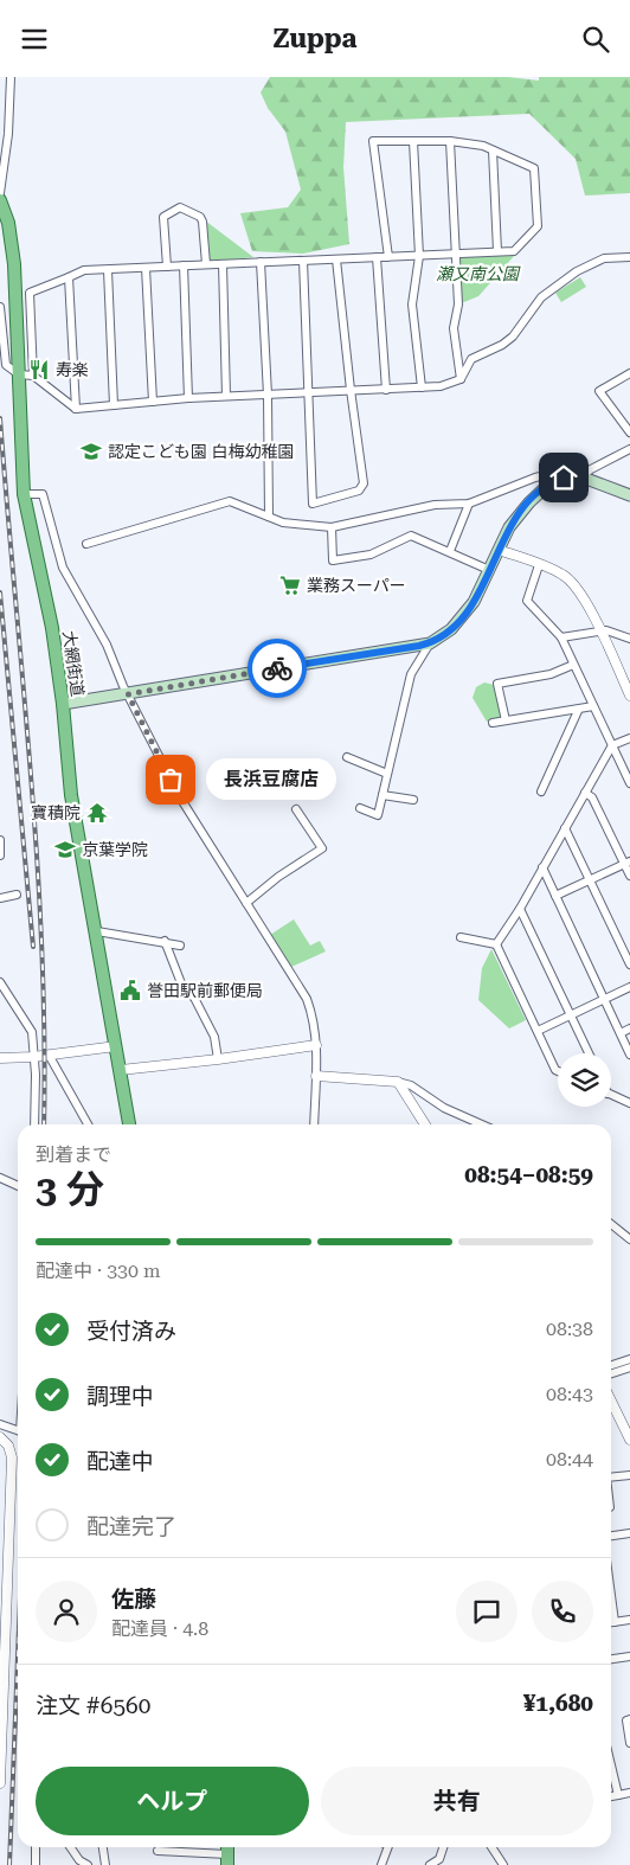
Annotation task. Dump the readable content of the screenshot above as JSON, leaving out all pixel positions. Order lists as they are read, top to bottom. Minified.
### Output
{"streets":{"main road":["大網街道"]},"parks":["瀬又南公園"],"places":{"restaurant":["寿楽"],"school or university":["認定こども園 白梅幼稚園","京葉学院"],"supermarket":["業務スーパー"],"other":["長浜豆腐店"],"temple":["寶積院"],"public building":["誉田駅前郵便局"]},"page":{"header":"Zuppa","bubble":"長浜豆腐店","heading":["3 分","到着まで","08:54–08:59"],"panel":["佐藤","配達員 · 4.8","注文 #6560","¥1,680"],"bar":"配達中 · 330 m","list":[["受付済み","08:38"],["調理中","08:43"],["配達中","08:44"],"配達完了"],"buttons":["ヘルプ","共有"]}}
